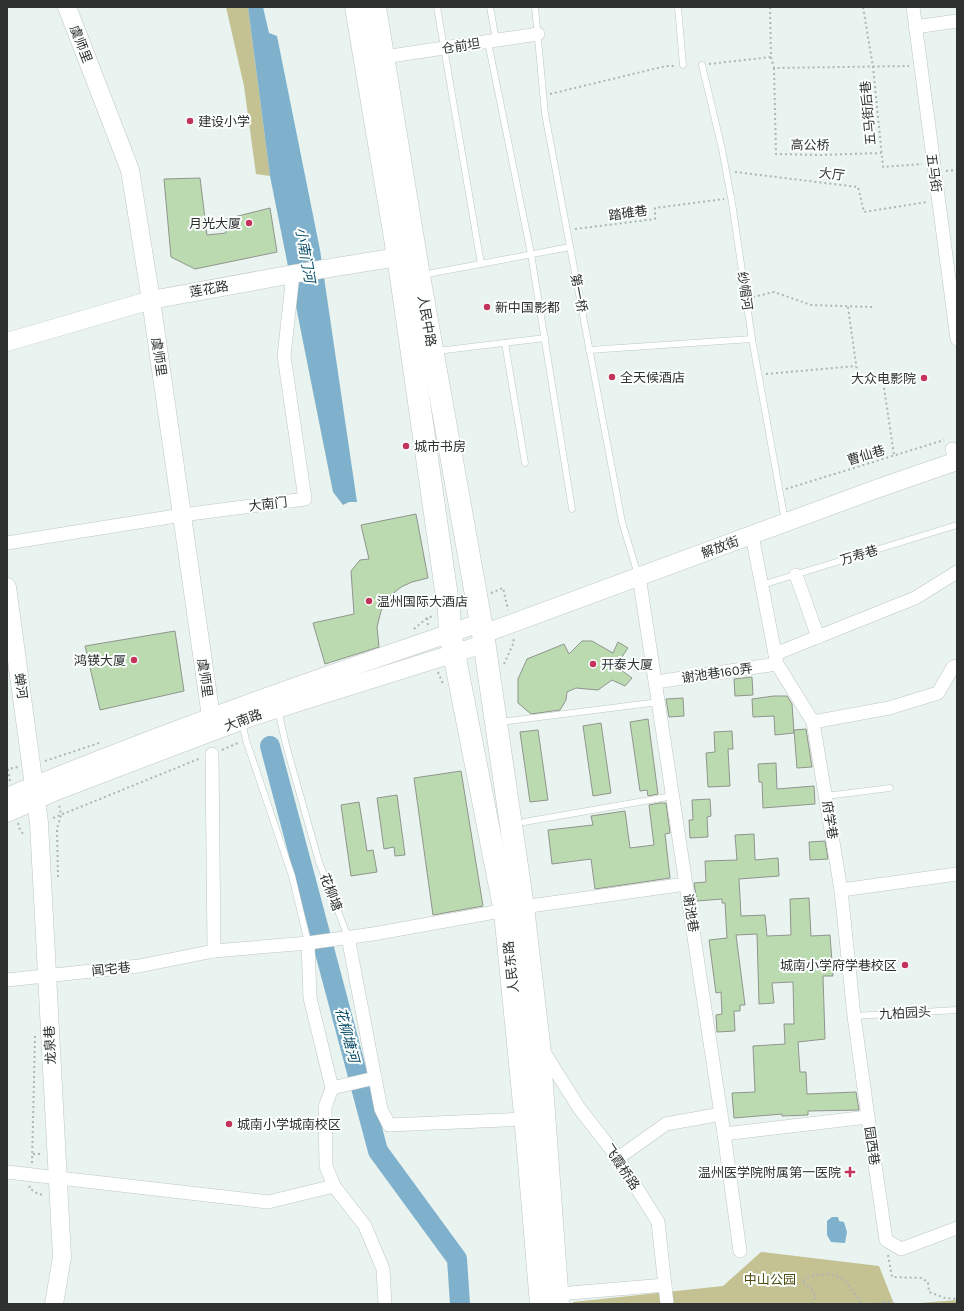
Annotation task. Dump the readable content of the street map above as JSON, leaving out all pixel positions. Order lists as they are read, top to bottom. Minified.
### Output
{"streets":{"highway":["人民中路","人民东路"],"street":["虞师里","仓前坦","五马街","莲花路","大南门","解放街","谢池巷160弄","蝉河","大南路","府学巷","花柳塘","谢池巷","闻宅巷","龙泉巷","园西巷","飞霞桥路"],"lane":["纱帽河","第一桥","万寿巷","九柏园头"],"path":["五马街后巷","高公桥","大厅","踏碓巷","曹仙巷"]},"crossings":[["虞师里","莲花路"],["虞师里","大南门"],["虞师里","大南路"],["仓前坦","第一桥"],["仓前坦","人民中路"],["五马街后巷","高公桥"],["五马街后巷","五马街"],["五马街","大厅"],["大厅","纱帽河"],["踏碓巷","纱帽河"],["踏碓巷","第一桥"],["莲花路","人民中路"],["莲花路","大南门"],["纱帽河","曹仙巷"],["纱帽河","解放街"],["第一桥","解放街"],["第一桥","谢池巷"],["人民中路","解放街"],["人民中路","大南路"],["人民中路","人民东路"],["曹仙巷","解放街"],["解放街","大南路"],["解放街","府学巷"],["解放街","谢池巷"],["解放街","人民东路"],["万寿巷","府学巷"],["谢池巷160弄","府学巷"],["谢池巷160弄","谢池巷"],["蝉河","大南路"],["蝉河","龙泉巷"],["大南路","花柳塘"],["大南路","人民东路"],["大南路","龙泉巷"],["府学巷","九柏园头"],["府学巷","园西巷"],["花柳塘","人民东路"],["花柳塘","闻宅巷"],["谢池巷","闻宅巷"],["谢池巷","园西巷"],["人民东路","闻宅巷"],["人民东路","飞霞桥路"],["闻宅巷","龙泉巷"]],"water":["小南门河","花柳塘河"],"parks":["中山公园"],"places":{"other":["建设小学","月光大厦","新中国影都","全天候酒店","大众电影院","城市书房","温州国际大酒店","鸿锳大厦","开泰大厦","城南小学府学巷校区","城南小学城南校区"],"health":["温州医学院附属第一医院"]}}
